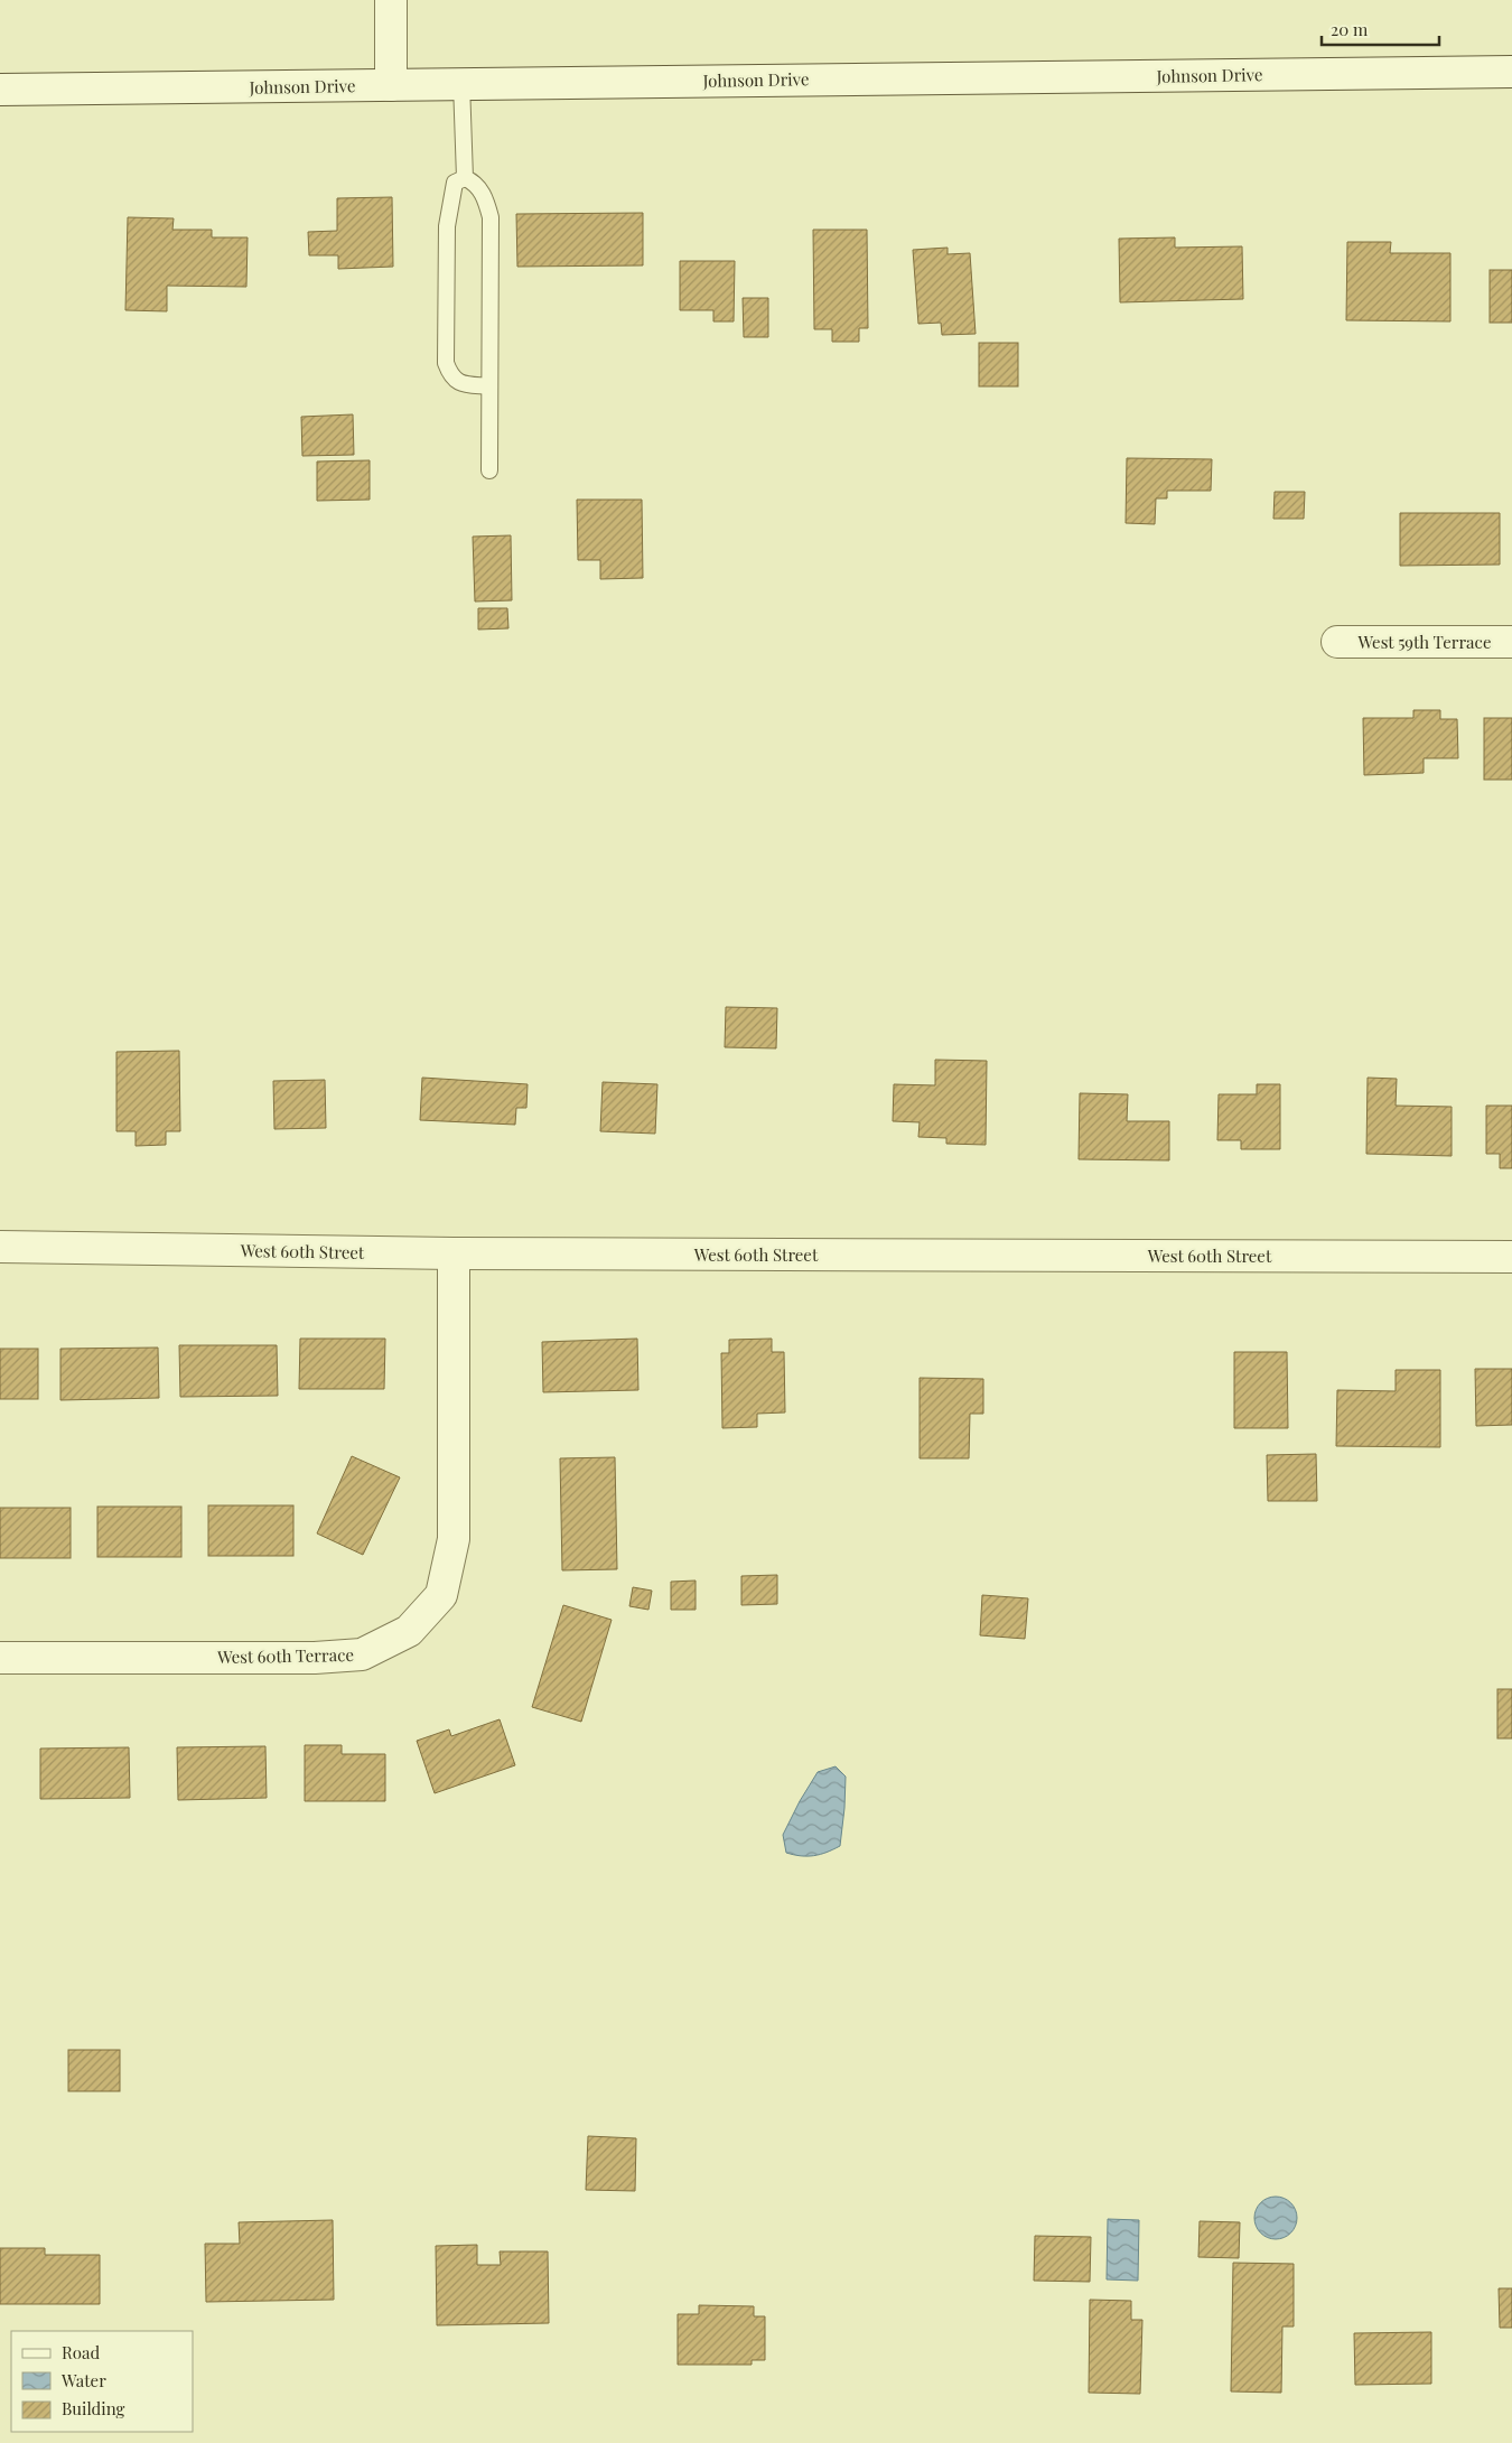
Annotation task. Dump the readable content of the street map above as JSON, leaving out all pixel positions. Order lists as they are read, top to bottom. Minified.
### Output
{"streets":{"street":["Johnson Drive","West 59th Terrace","West 60th Street","West 60th Terrace"]},"crossings":[["West 60th Street","West 60th Terrace"]],"legend":["Road","Water","Building"],"scale_bar":"20 m"}
